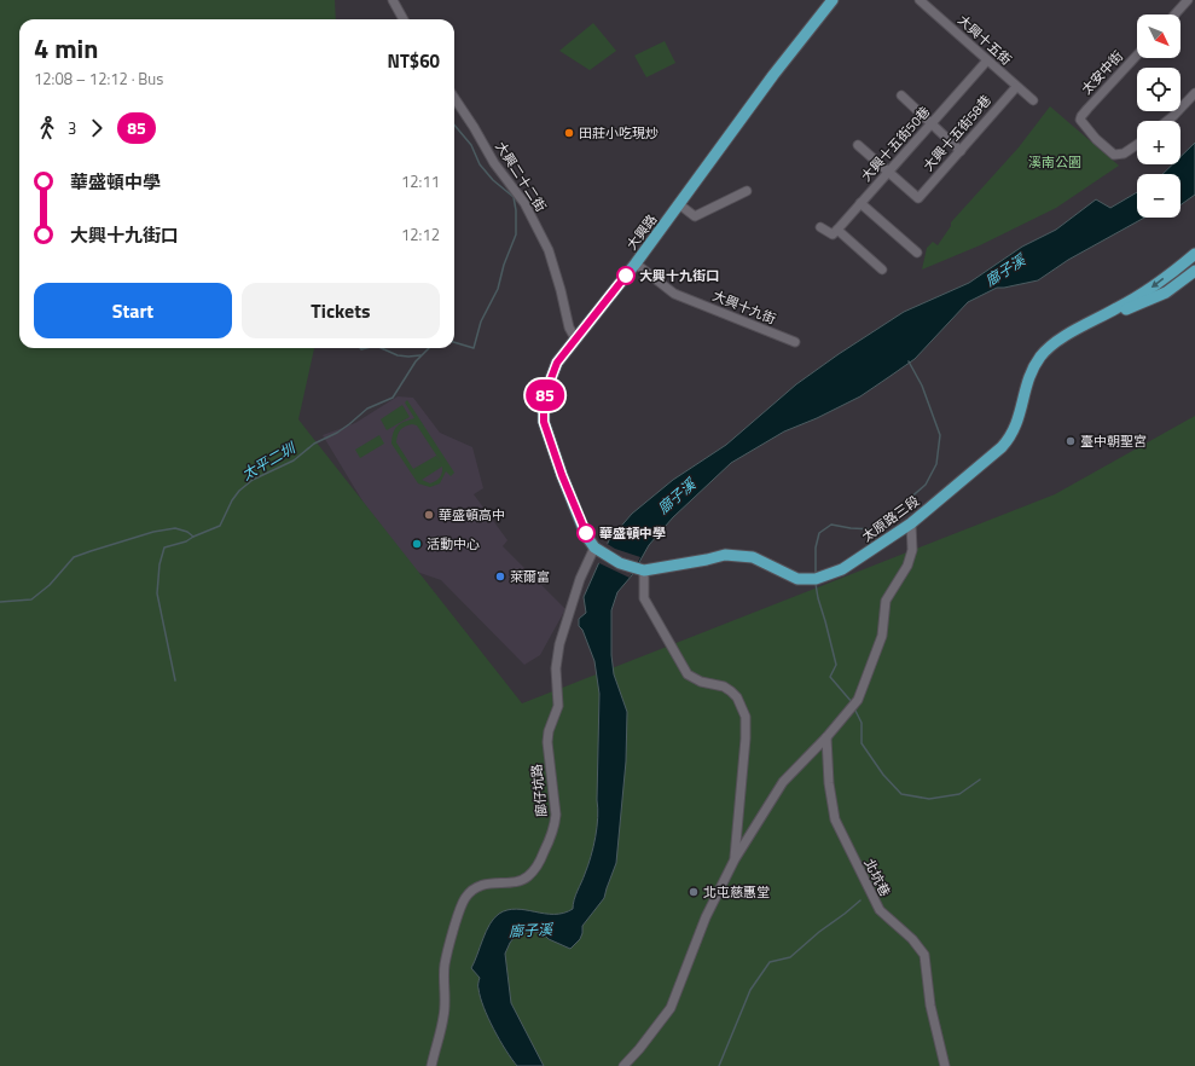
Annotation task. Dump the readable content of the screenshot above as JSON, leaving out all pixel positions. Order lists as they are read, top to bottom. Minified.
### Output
{"streets":{"main road":["大興路","太原路三段"],"street":["大興十五街","太安中街","大興十五街58巷","大興十五街50巷","大興二十二街","大興十九街","廍仔坑路","北坑巷"]},"crossings":[["大興十五街","大興十五街58巷"],["大興十五街","大興十五街50巷"],["大興十五街58巷","大興十五街50巷"],["大興二十二街","大興路"],["大興路","大興十九街"],["大興路","廍仔坑路"]],"water":["廍子溪","太平二圳"],"parks":["溪南公園"],"places":["田莊小吃現炒","大興十九街口","臺中朝聖宮","華盛頓高中","華盛頓中學","活動中心","萊爾富","北屯慈惠堂"],"lines":["bus line 85"],"north":"bottom right","page":{"on_map":"85","map_buttons":["+","−"],"heading":["4 min","12:08 – 12:12 · Bus","NT$60"],"legs":["3","85"],"list":[{"name":"華盛頓中學","value":"12:11"},{"name":"大興十九街口","value":"12:12"}],"buttons":["Start","Tickets"]}}
